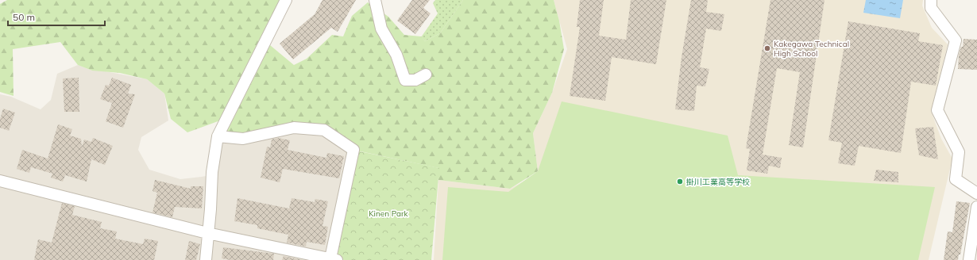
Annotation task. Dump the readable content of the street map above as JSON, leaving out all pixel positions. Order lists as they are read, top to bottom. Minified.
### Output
{"parks":["Kinen Park"],"places":["Kakegawa Technical High School","掛川工業高等学校"],"scale_bar":"50 m"}
